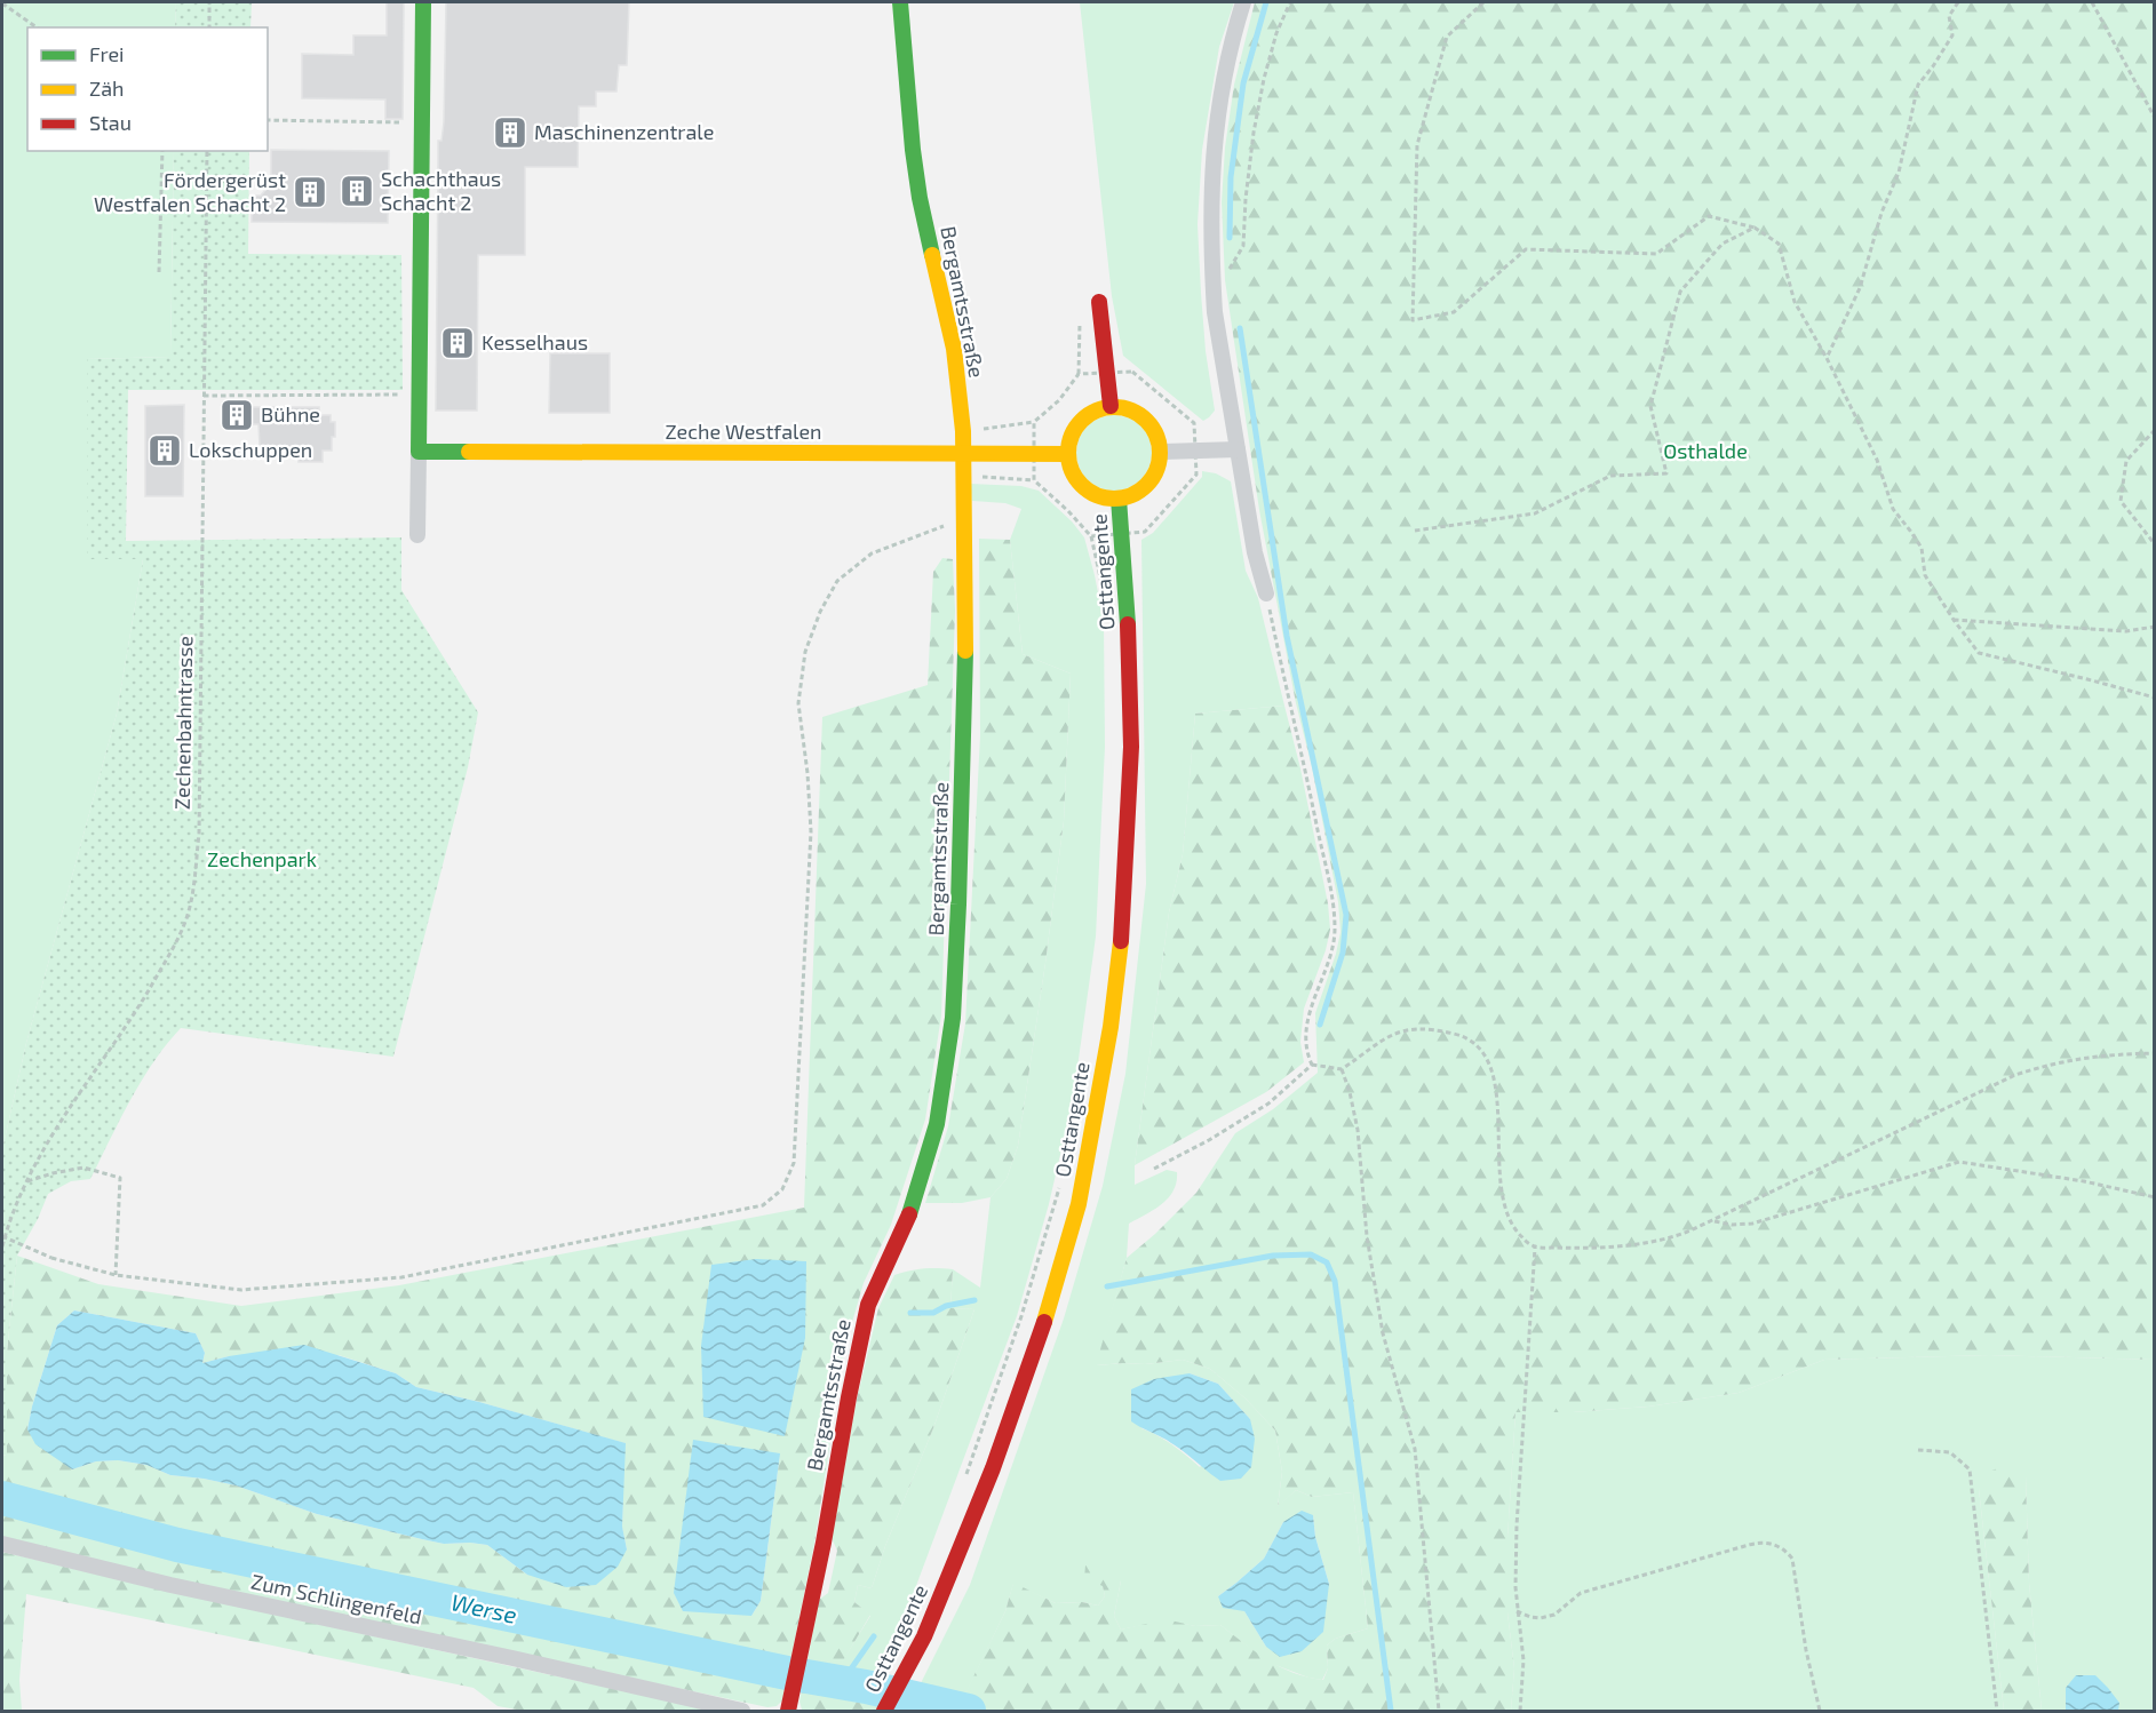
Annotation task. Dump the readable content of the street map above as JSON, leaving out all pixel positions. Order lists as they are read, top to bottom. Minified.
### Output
{"streets":{"street":["Bergamtsstraße","Zeche Westfalen","Osttangente","Zum Schlingenfeld"],"path":["Zechenbahntrasse"]},"crossings":[["Bergamtsstraße","Zeche Westfalen"],["Zeche Westfalen","Osttangente"]],"water":["Werse"],"parks":["Osthalde","Zechenpark"],"places":{"building":["Maschinenzentrale","Schachthaus Schacht 2","Fördergerüst Westfalen Schacht 2","Kesselhaus","Bühne","Lokschuppen"]},"legend":["Frei","Zäh","Stau"]}
